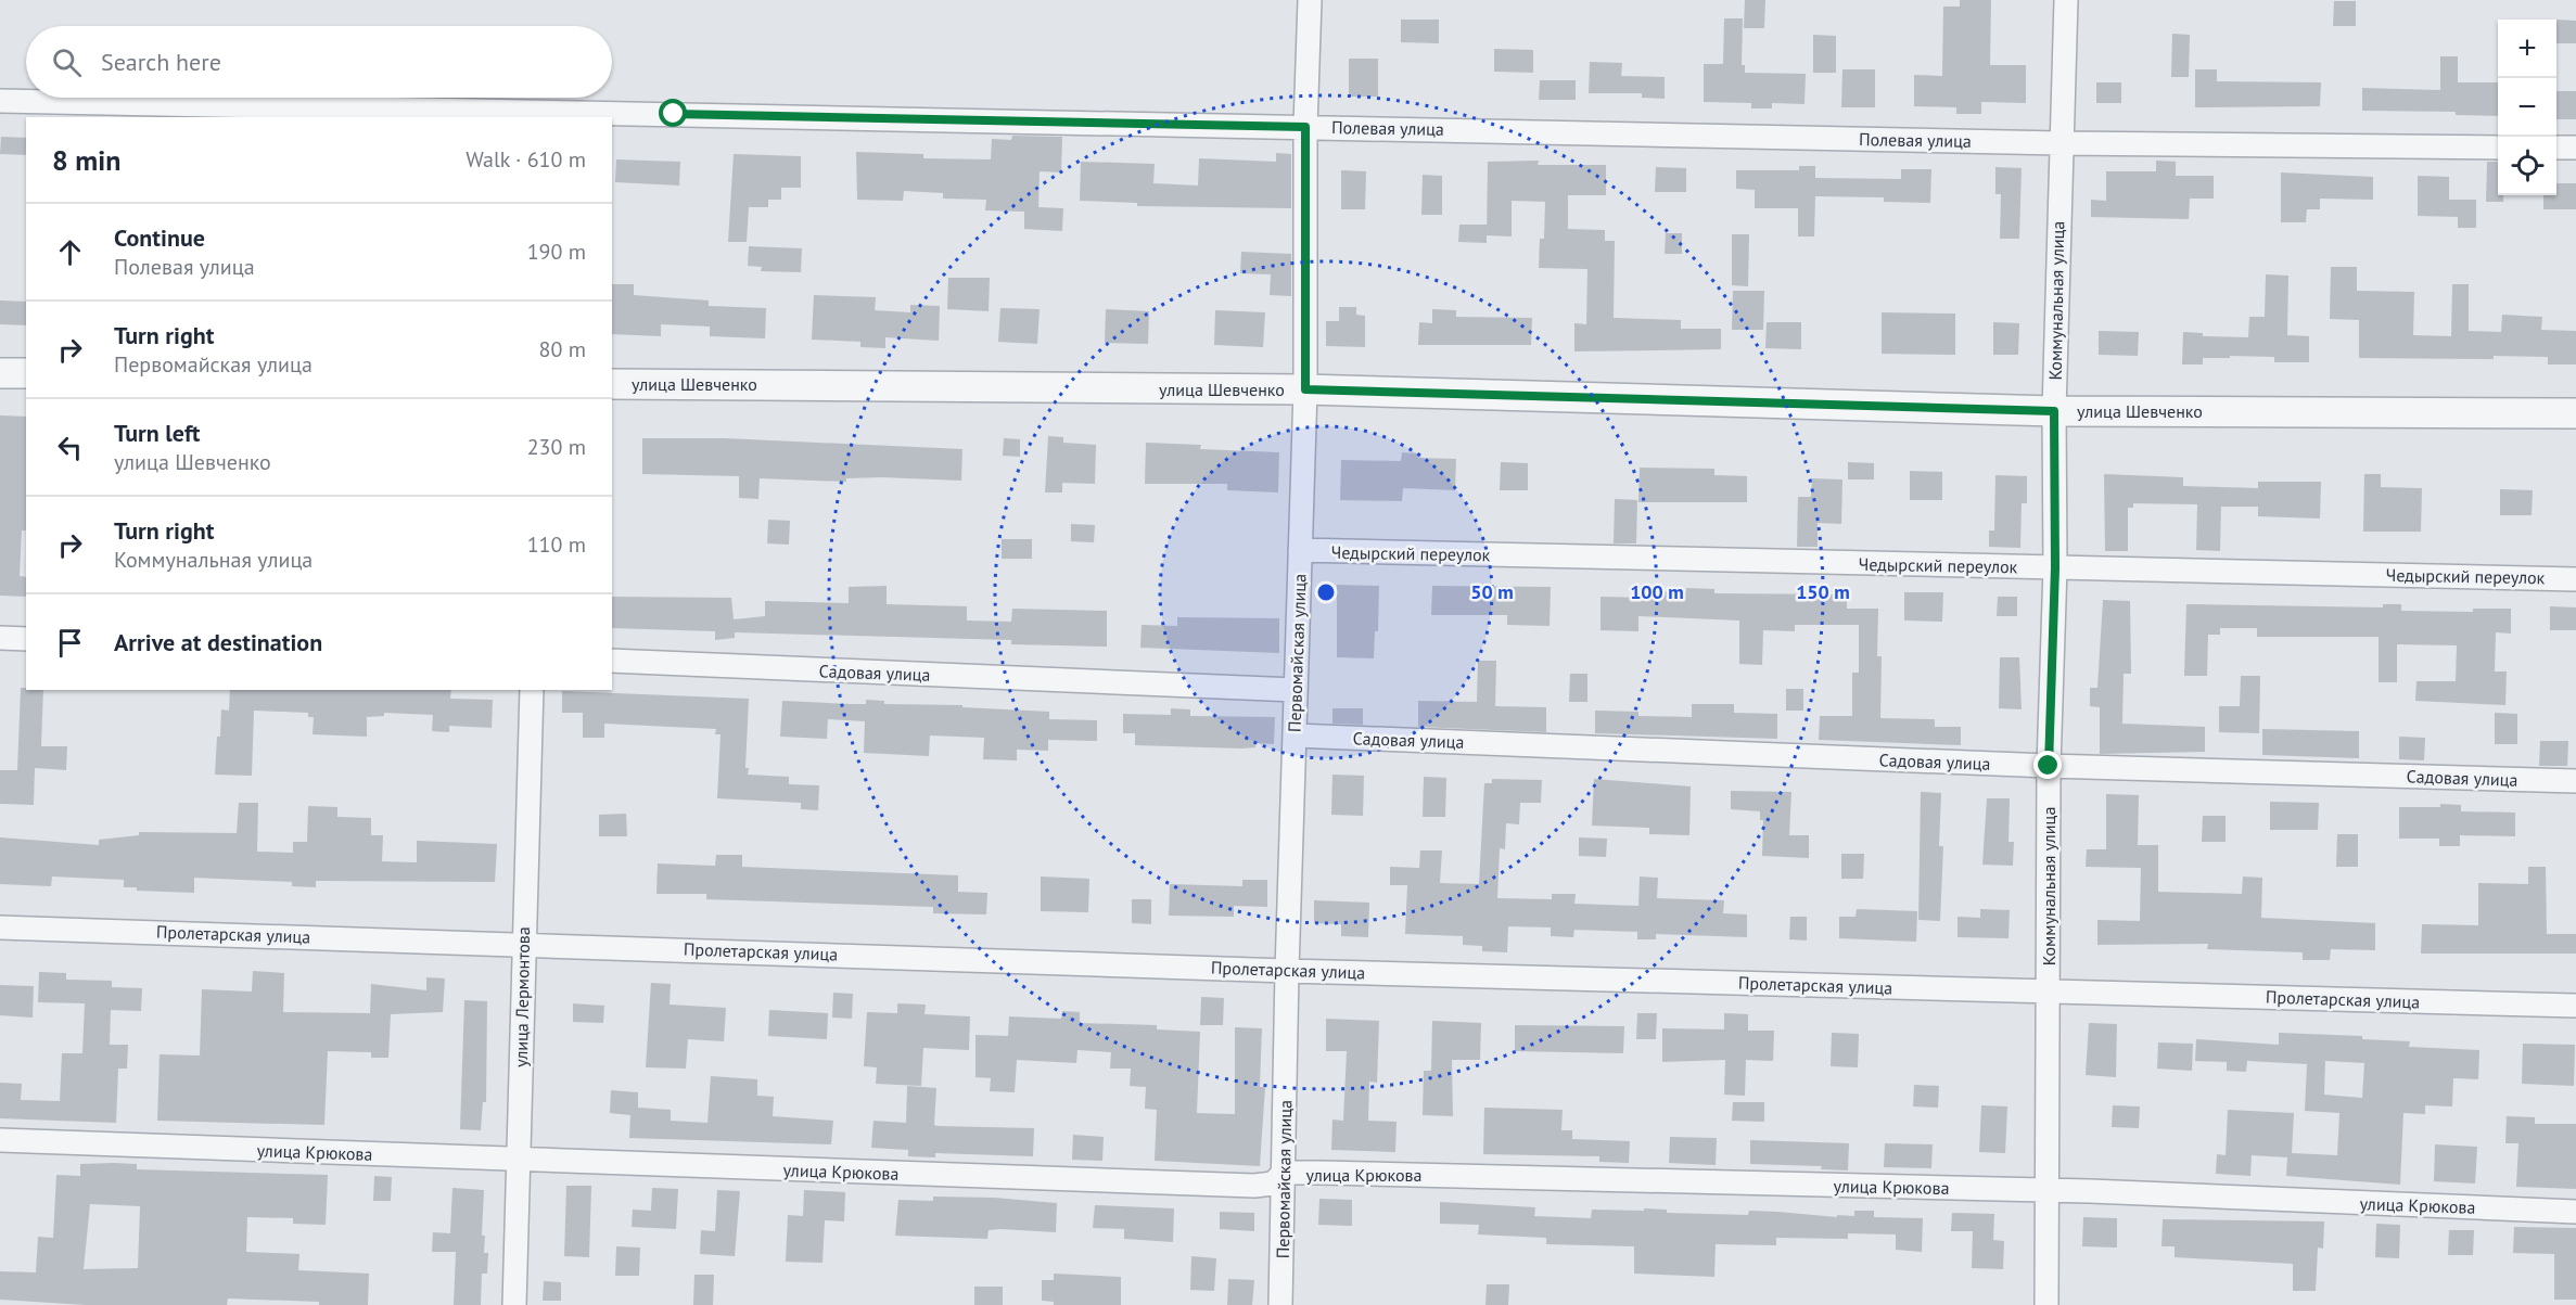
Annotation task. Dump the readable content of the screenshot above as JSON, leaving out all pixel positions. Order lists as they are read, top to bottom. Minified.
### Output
{"streets":{"street":["Полевая улица","Коммунальная улица","улица Шевченко","Чедырский переулок","Первомайская улица","Садовая улица","Пролетарская улица","улица Лермонтова","улица Крюкова"]},"crossings":[["Полевая улица","Коммунальная улица"],["Полевая улица","Первомайская улица"],["Коммунальная улица","улица Шевченко"],["Коммунальная улица","Чедырский переулок"],["Коммунальная улица","Садовая улица"],["Коммунальная улица","Пролетарская улица"],["Коммунальная улица","улица Крюкова"],["улица Шевченко","Первомайская улица"],["Чедырский переулок","Первомайская улица"],["Первомайская улица","Садовая улица"],["Первомайская улица","Пролетарская улица"],["Первомайская улица","улица Крюкова"],["Пролетарская улица","улица Лермонтова"],["улица Лермонтова","улица Крюкова"]],"page":{"map_buttons":["+","−"],"search":"Search here","heading":["8 min","Walk · 610 m"],"list":[["Continue","Полевая улица","190 m"],["Turn right","Первомайская улица","80 m"],["Turn left","улица Шевченко","230 m"],["Turn right","Коммунальная улица","110 m"],"Arrive at destination"]},"rings":["50 m","100 m","150 m"]}
